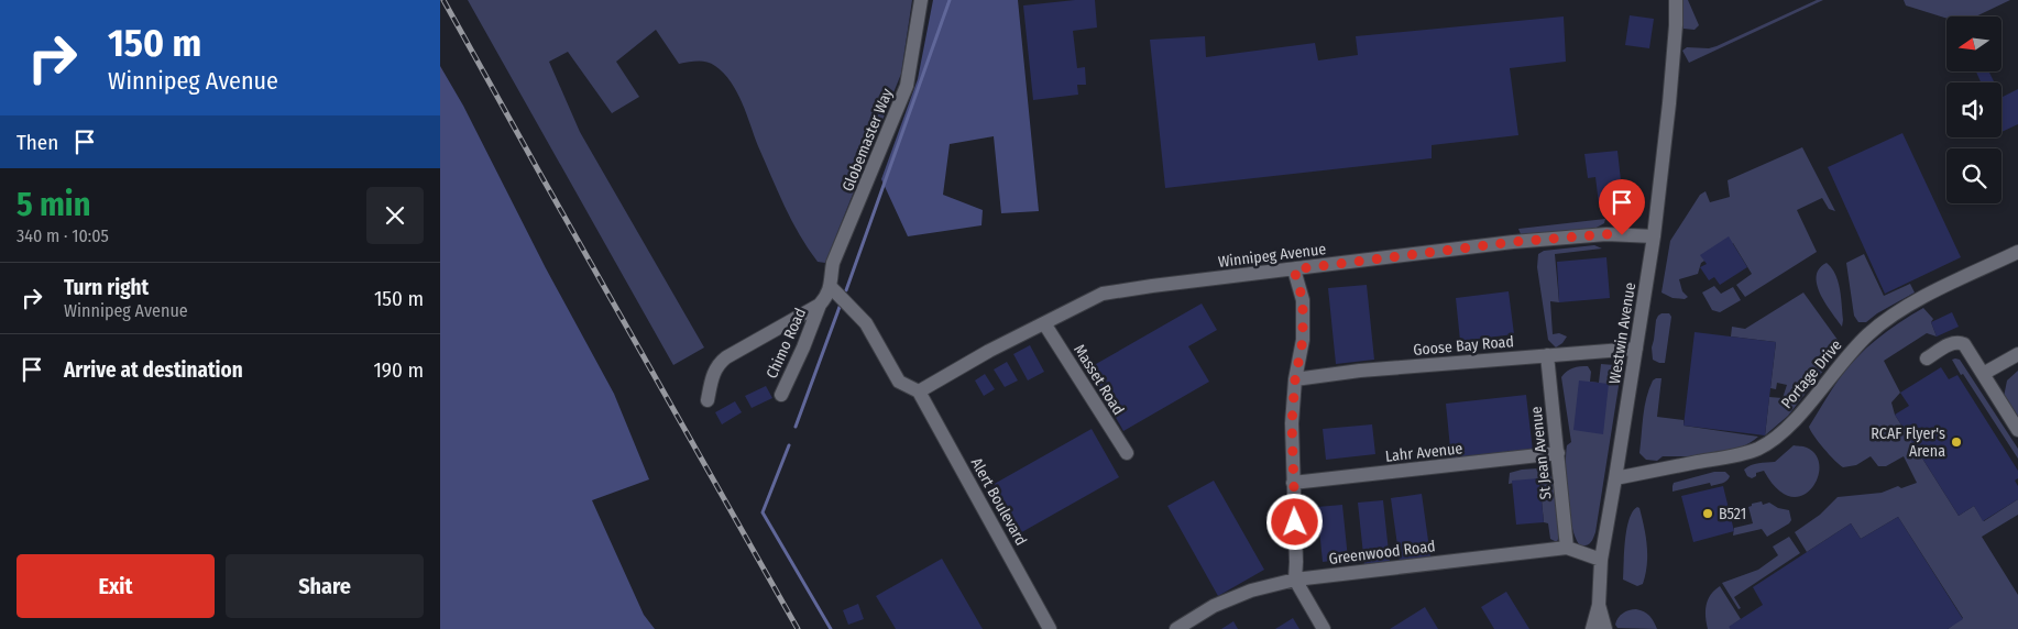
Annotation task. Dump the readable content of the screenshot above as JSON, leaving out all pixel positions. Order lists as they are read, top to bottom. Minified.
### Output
{"streets":{"street":["Globemaster Way","Winnipeg Avenue","Westwin Avenue","Chimo Road","Goose Bay Road","Portage Drive","Masset Road","Lahr Avenue","St Jean Avenue","Alert Boulevard","Greenwood Road"]},"crossings":[["Globemaster Way","Chimo Road"],["Winnipeg Avenue","Westwin Avenue"],["Winnipeg Avenue","Masset Road"],["Winnipeg Avenue","Alert Boulevard"],["Westwin Avenue","Goose Bay Road"],["Westwin Avenue","Portage Drive"],["Westwin Avenue","Greenwood Road"],["Goose Bay Road","St Jean Avenue"],["Lahr Avenue","St Jean Avenue"],["St Jean Avenue","Greenwood Road"]],"places":["RCAF Flyer's Arena","B521"],"north":"left","page":{"turn":["150 m","Winnipeg Avenue"],"then":"Then","heading":["5 min","340 m · 10:05"],"list":[{"name":"Turn right","note":"Winnipeg Avenue","value":"150 m"},{"name":"Arrive at destination","value":"190 m"}],"buttons":["Exit","Share"]}}
